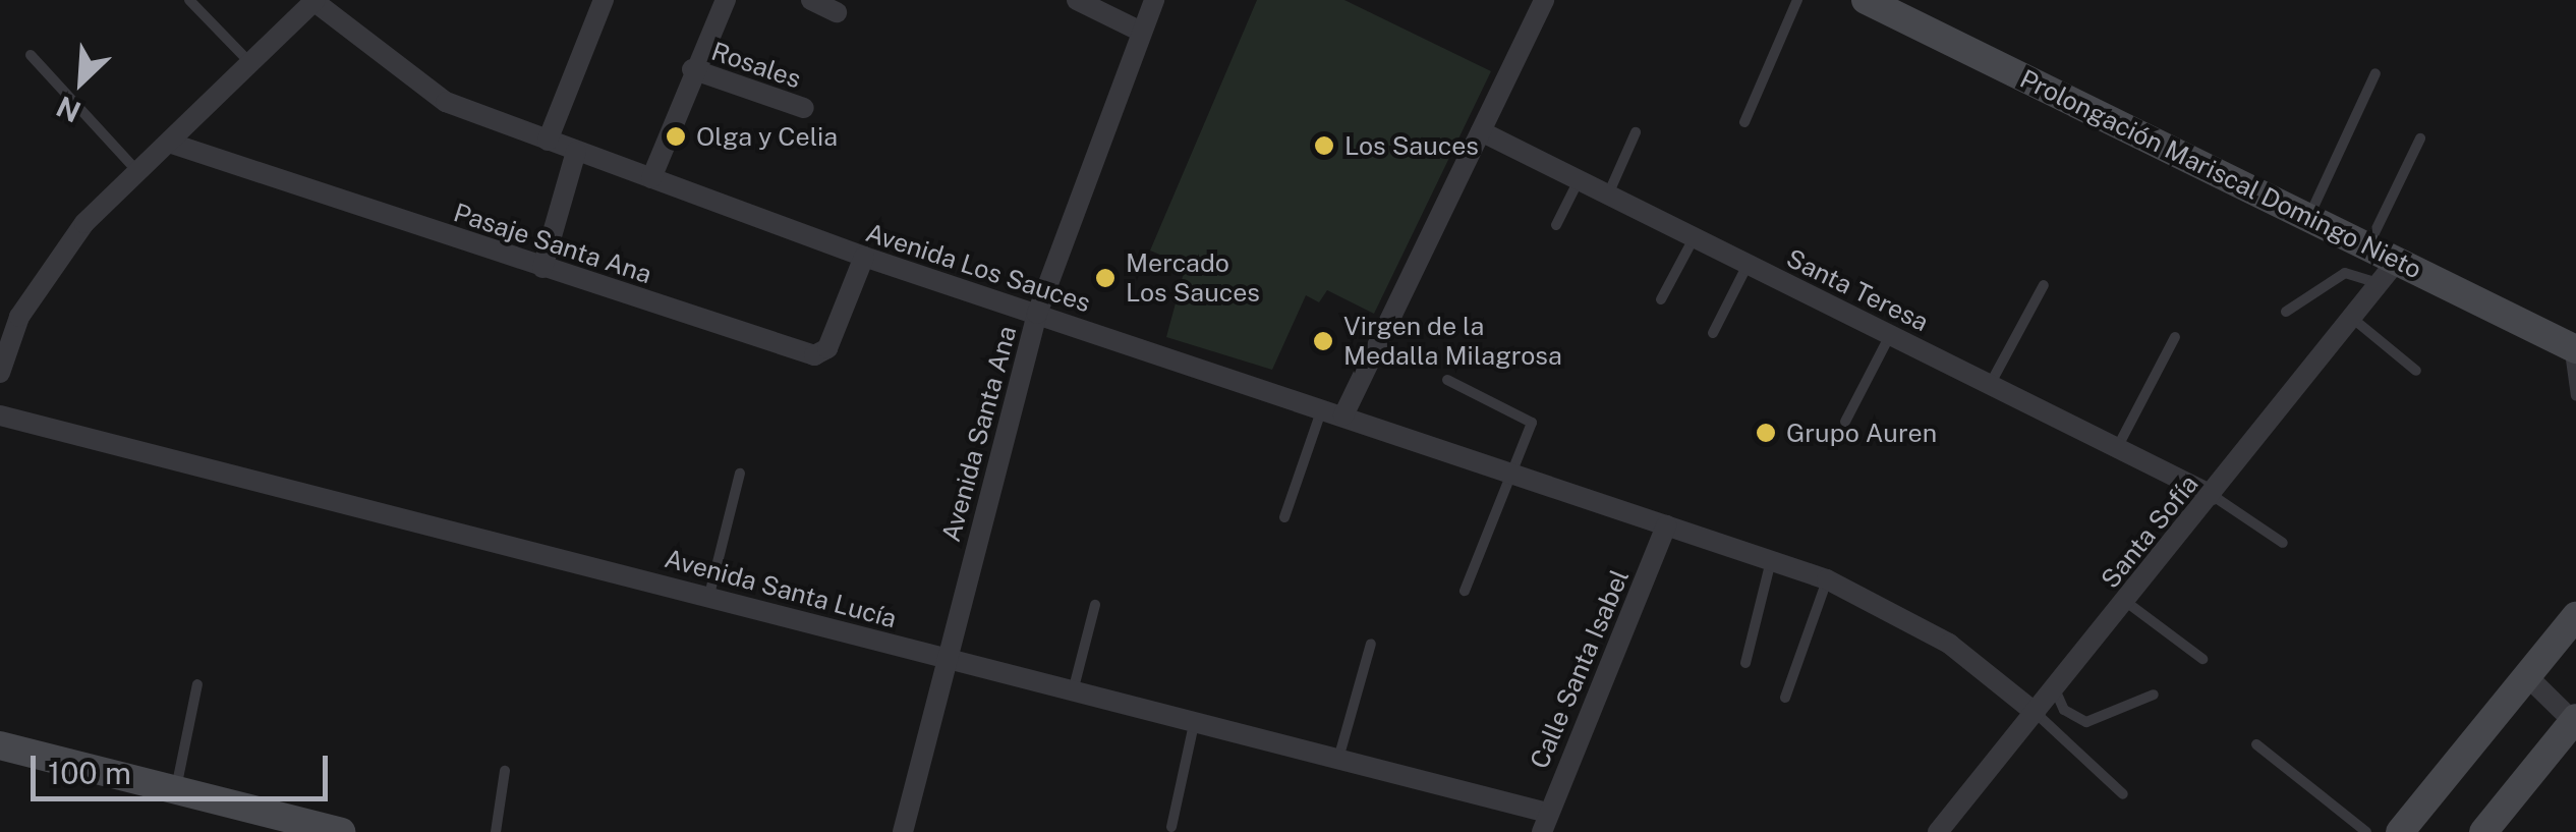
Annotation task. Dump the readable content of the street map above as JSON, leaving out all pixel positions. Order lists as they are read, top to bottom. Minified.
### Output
{"streets":{"street":["Rosales","Prolongación Mariscal Domingo Nieto","Pasaje Santa Ana","Avenida Los Sauces","Santa Teresa","Avenida Santa Ana","Santa Sofía","Avenida Santa Lucía","Calle Santa Isabel"]},"crossings":[["Prolongación Mariscal Domingo Nieto","Santa Sofía"],["Pasaje Santa Ana","Avenida Los Sauces"],["Avenida Los Sauces","Avenida Santa Ana"],["Avenida Los Sauces","Santa Sofía"],["Avenida Los Sauces","Calle Santa Isabel"],["Santa Teresa","Santa Sofía"],["Avenida Santa Ana","Avenida Santa Lucía"],["Avenida Santa Lucía","Calle Santa Isabel"]],"places":["Olga y Celia","Los Sauces","Mercado Los Sauces","Virgen de la Medalla Milagrosa","Grupo Auren"],"scale_bar":"100 m","north":"bottom left"}
